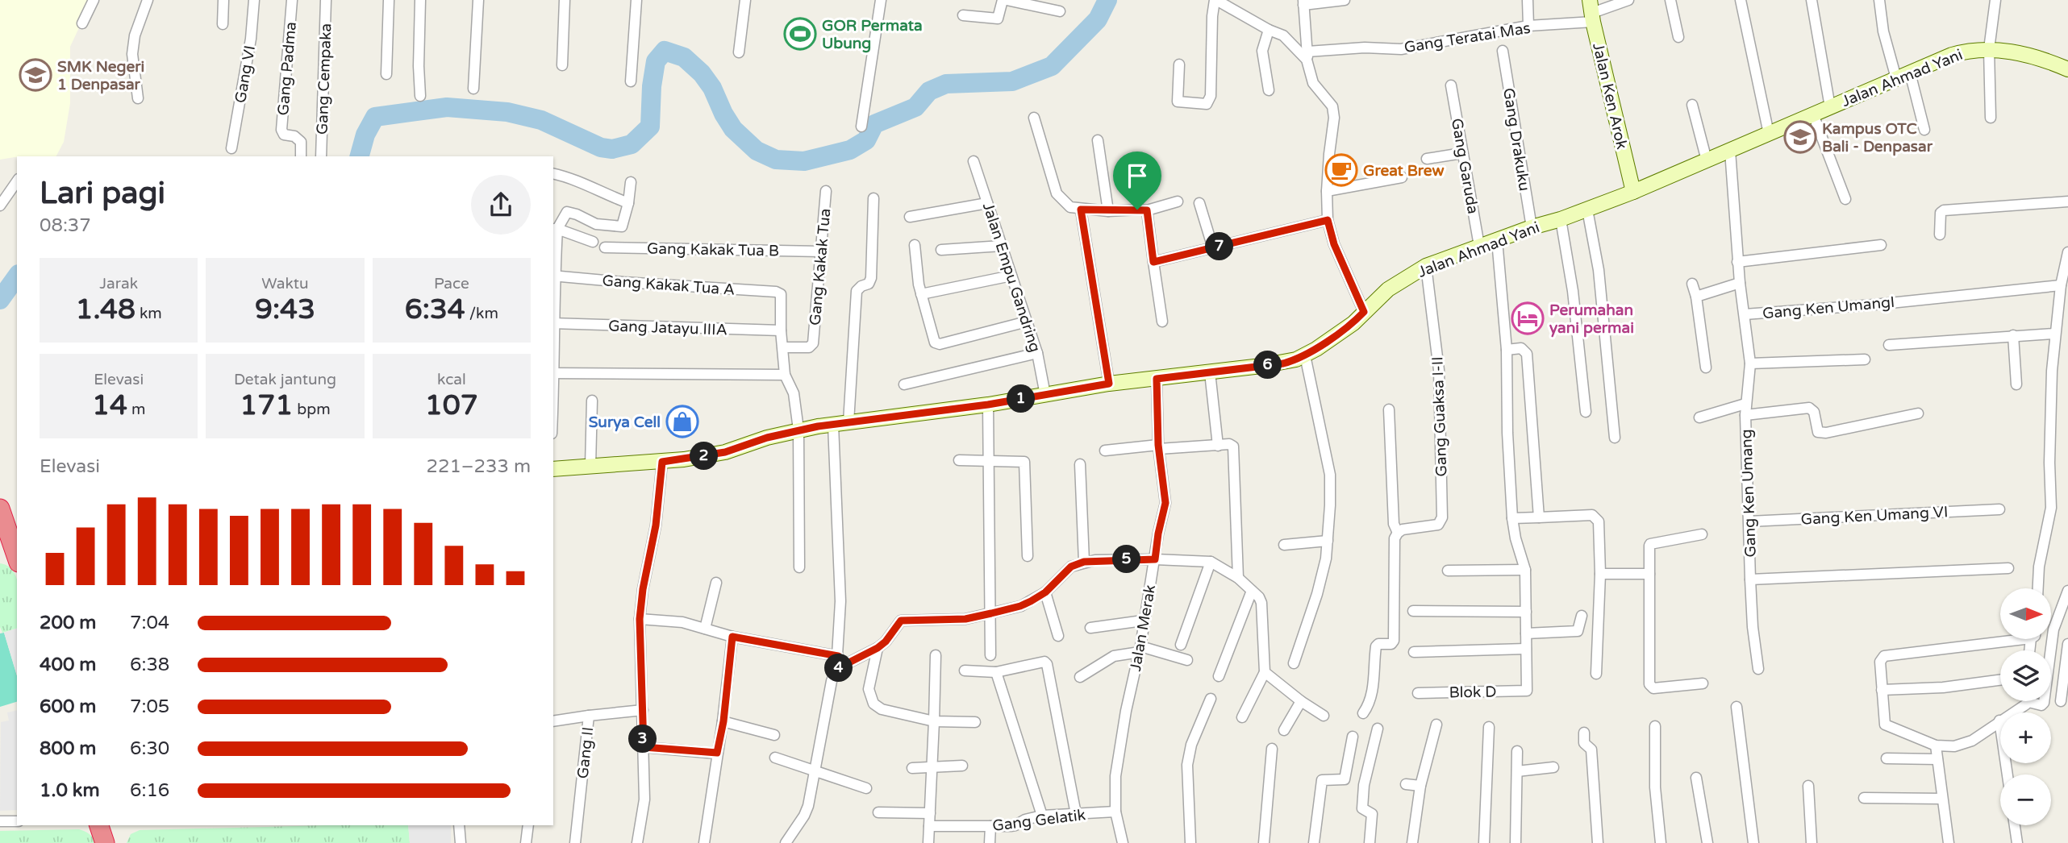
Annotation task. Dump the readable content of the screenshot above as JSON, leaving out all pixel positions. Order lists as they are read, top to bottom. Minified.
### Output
{"streets":{"main road":["Jalan Ahmad Yani","Jalan Ken Arok"],"street":["Gang Teratai Mas","Gang Padma","Gang VI","Gang Cempaka","Gang Drakuku","Gang Garuda","Gang Kakak Tua B","Gang Kakak Tua","Jalan Empu Gandring","Gang Kakak Tua A","Gang Ken UmangI","Gang Jatayu IIIA","Gang Guaksa I-II","Gang Ken Umang","Gang Ken Umang VI","Jalan Merak","Blok D","Gang II","Gang Gelatik"]},"crossings":[["Gang Teratai Mas","Jalan Ken Arok"],["Jalan Ahmad Yani","Jalan Ken Arok"],["Jalan Ahmad Yani","Gang Drakuku"],["Jalan Ahmad Yani","Gang Garuda"],["Jalan Ahmad Yani","Jalan Empu Gandring"],["Jalan Ahmad Yani","Gang Guaksa I-II"],["Jalan Ahmad Yani","Gang Ken Umang"],["Jalan Ahmad Yani","Jalan Merak"],["Gang Kakak Tua B","Gang Kakak Tua"],["Gang Kakak Tua A","Gang Jatayu IIIA"],["Gang Ken UmangI","Gang Ken Umang"],["Gang Ken Umang","Gang Ken Umang VI"],["Jalan Merak","Gang Gelatik"]],"places":{"sports":["GOR Permata Ubung"],"school or university":["SMK Negeri 1 Denpasar","Kampus OTC Bali - Denpasar"],"cafe":["Great Brew"],"hotel":["Perumahan yani permai"],"shop":["Surya Cell"]},"north":"right","page":{"heading":["Lari pagi","08:37"],"pins":["7","6","1","2","5","4","3"],"stats":[["Jarak","1.48 km"],["Waktu","9:43"],["Pace","6:34 /km"],["Elevasi","14 m"],["Detak jantung","171 bpm"],["kcal","107"]],"chart":["Elevasi","221–233 m"],"map_buttons":["+","−"],"list":[{"name":"200 m","note":"7:04"},{"name":"400 m","note":"6:38"},{"name":"600 m","note":"7:05"},{"name":"800 m","note":"6:30"},{"name":"1.0 km","note":"6:16"}]}}
